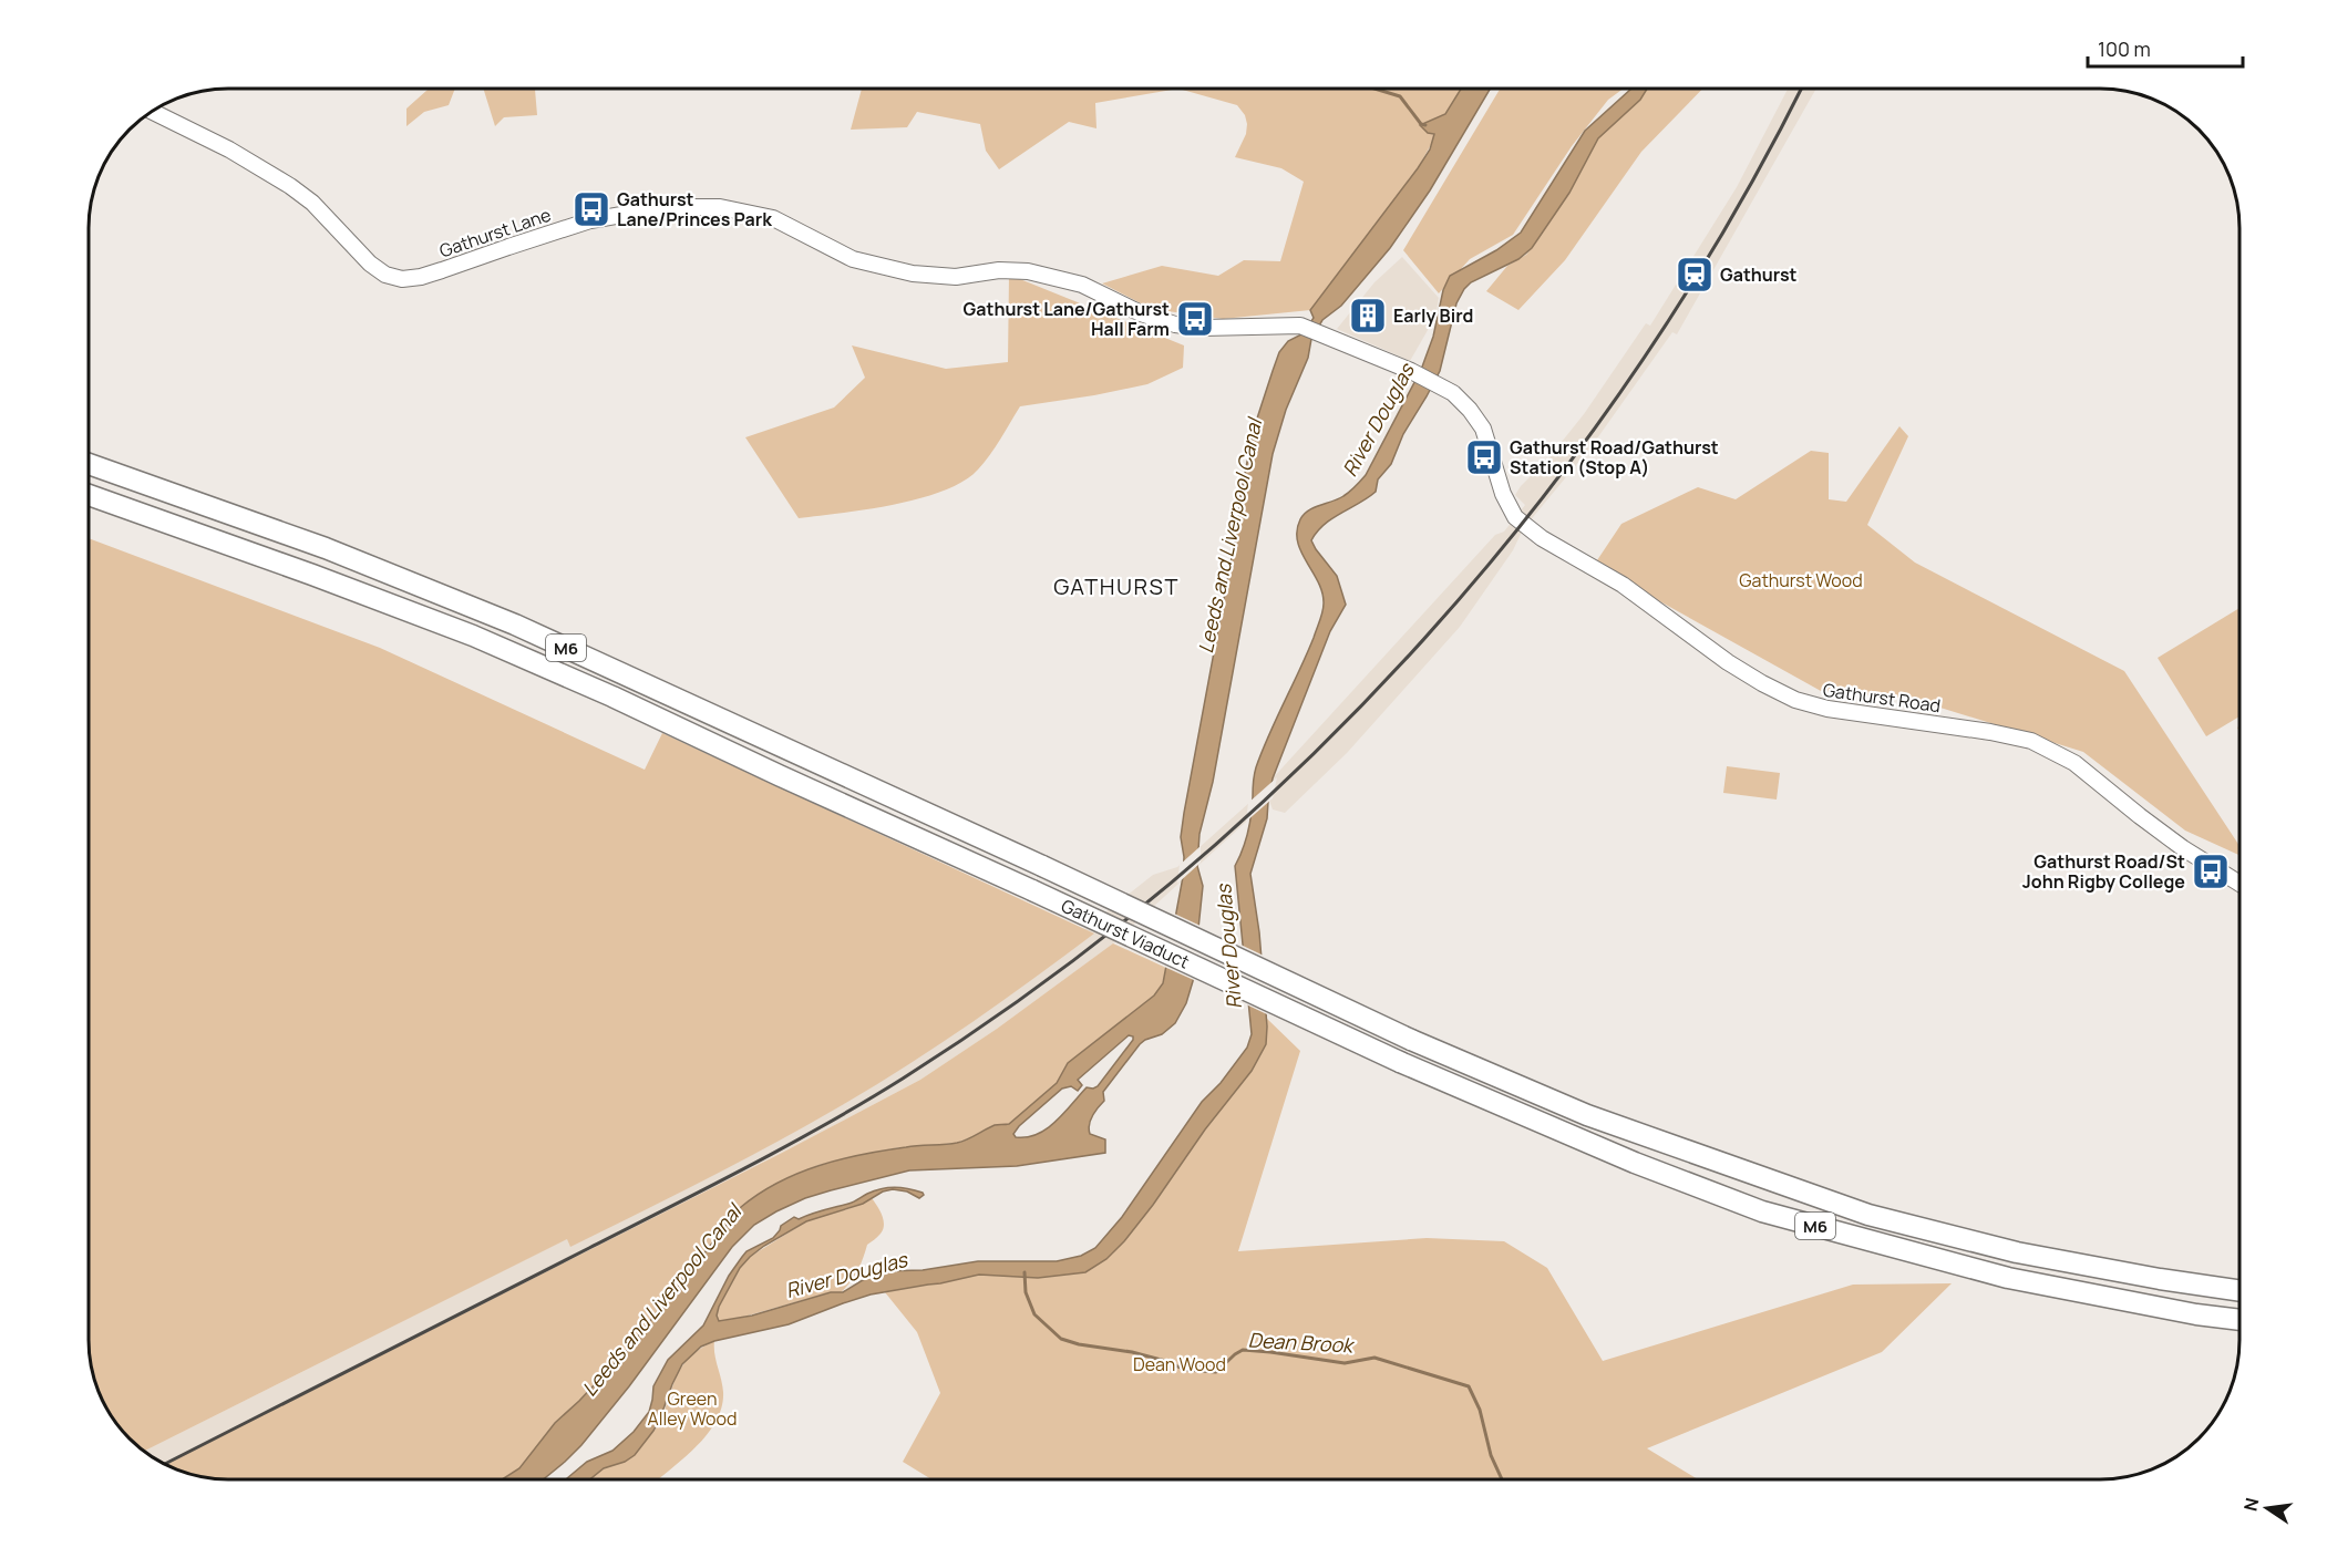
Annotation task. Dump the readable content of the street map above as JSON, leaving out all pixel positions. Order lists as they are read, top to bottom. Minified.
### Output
{"streets":{"highway":["M6","Gathurst Viaduct"],"main road":["Gathurst Lane","Gathurst Road"]},"crossings":[["Gathurst Lane","Gathurst Road"]],"districts":["GATHURST"],"water":["River Douglas","Leeds and Liverpool Canal","Dean Brook"],"parks":["Gathurst Wood","Dean Wood","Green Alley Wood"],"places":{"bus stop":["Gathurst Lane/Princes Park","Gathurst Lane/Gathurst Hall Farm","Gathurst Road/Gathurst Station (Stop A)","Gathurst Road/St John Rigby College"],"station":["Gathurst"],"building":["Early Bird"]},"scale_bar":"100 m","north":"left"}
